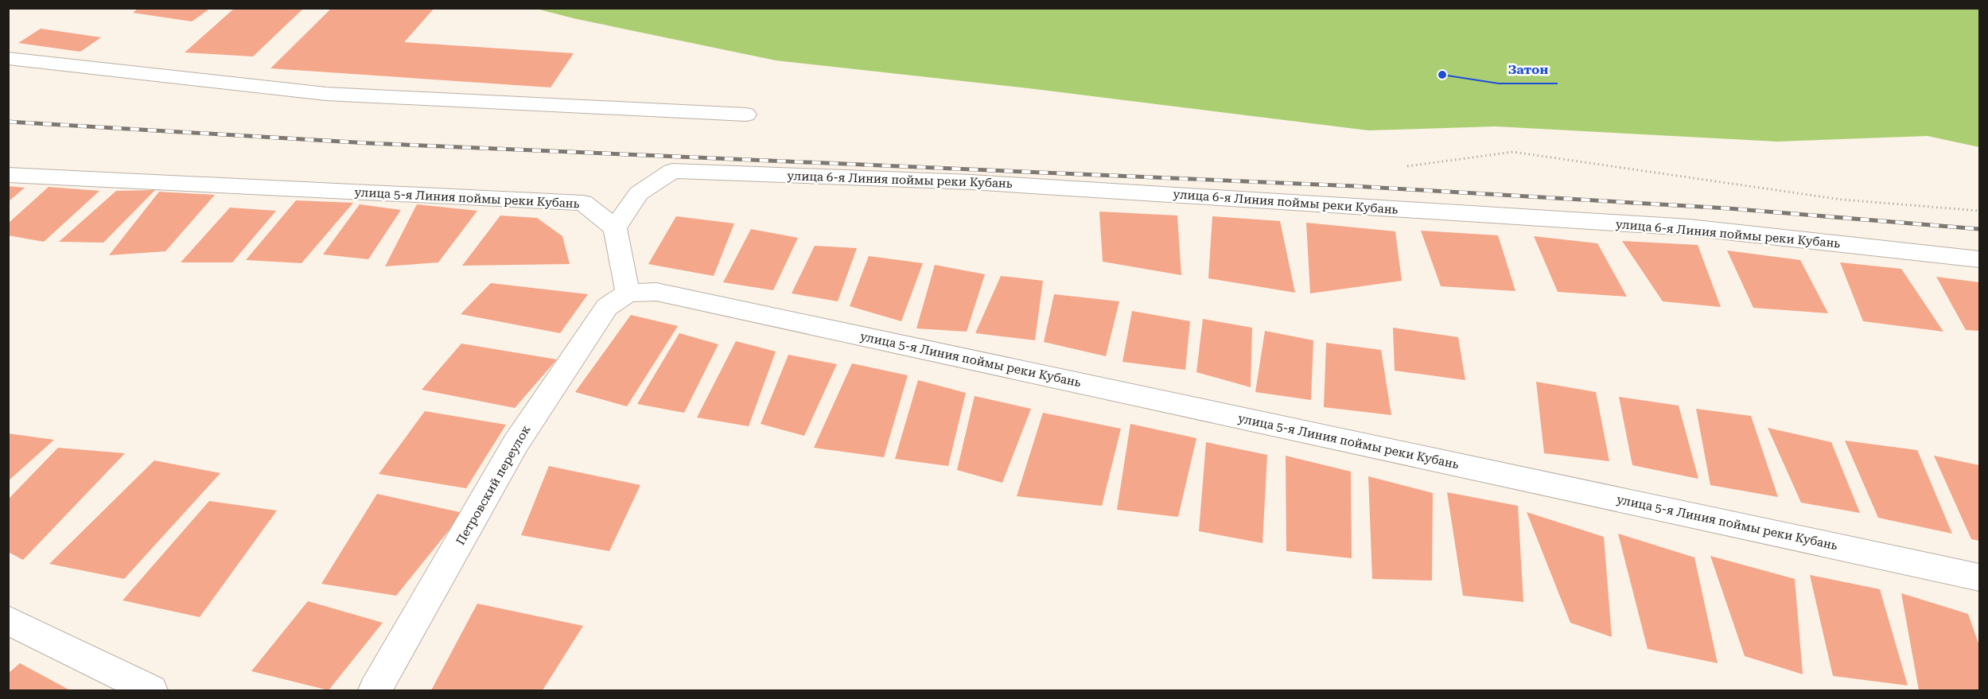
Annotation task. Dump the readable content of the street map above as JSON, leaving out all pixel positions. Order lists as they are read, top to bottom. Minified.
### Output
{"streets":{"street":["улица 6-я Линия поймы реки Кубань","улица 5-я Линия поймы реки Кубань","Петровский переулок"]},"crossings":[["улица 6-я Линия поймы реки Кубань","улица 5-я Линия поймы реки Кубань"],["улица 5-я Линия поймы реки Кубань","Петровский переулок"]],"places":["Затон"]}
